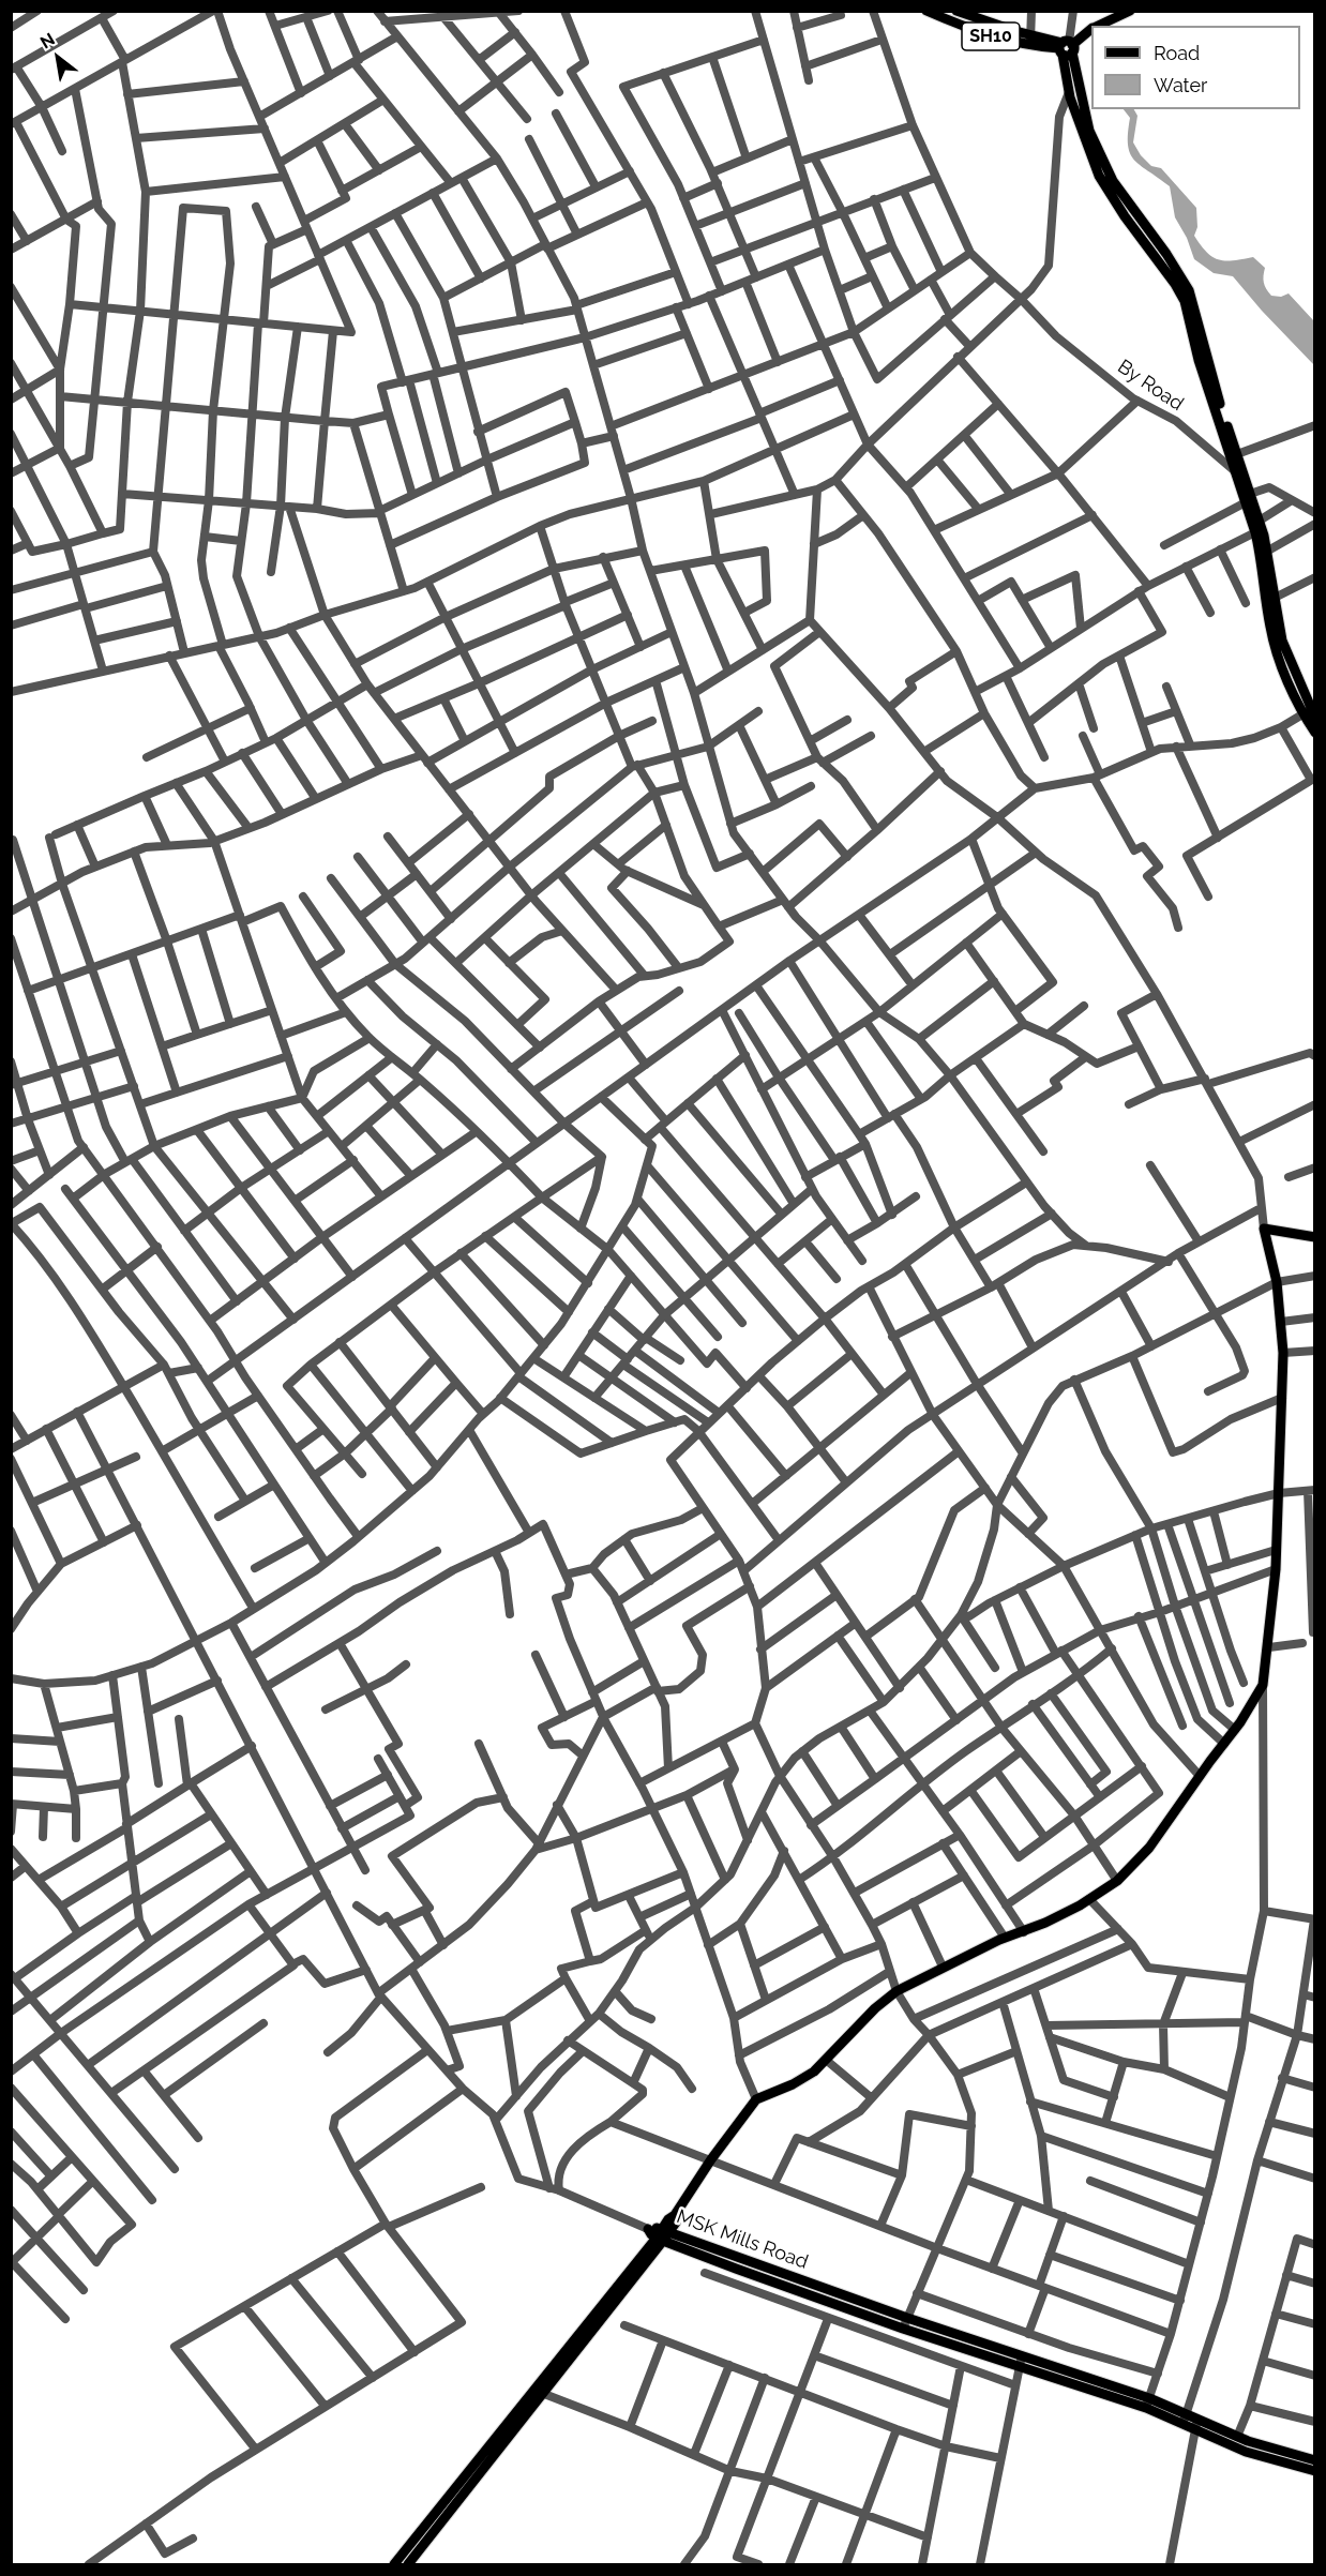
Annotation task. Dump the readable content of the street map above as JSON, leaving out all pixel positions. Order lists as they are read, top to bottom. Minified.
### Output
{"streets":{"main road":["SH10","MSK Mills Road"],"street":["By Road"]},"legend":["Road","Water"],"north":"top left"}
